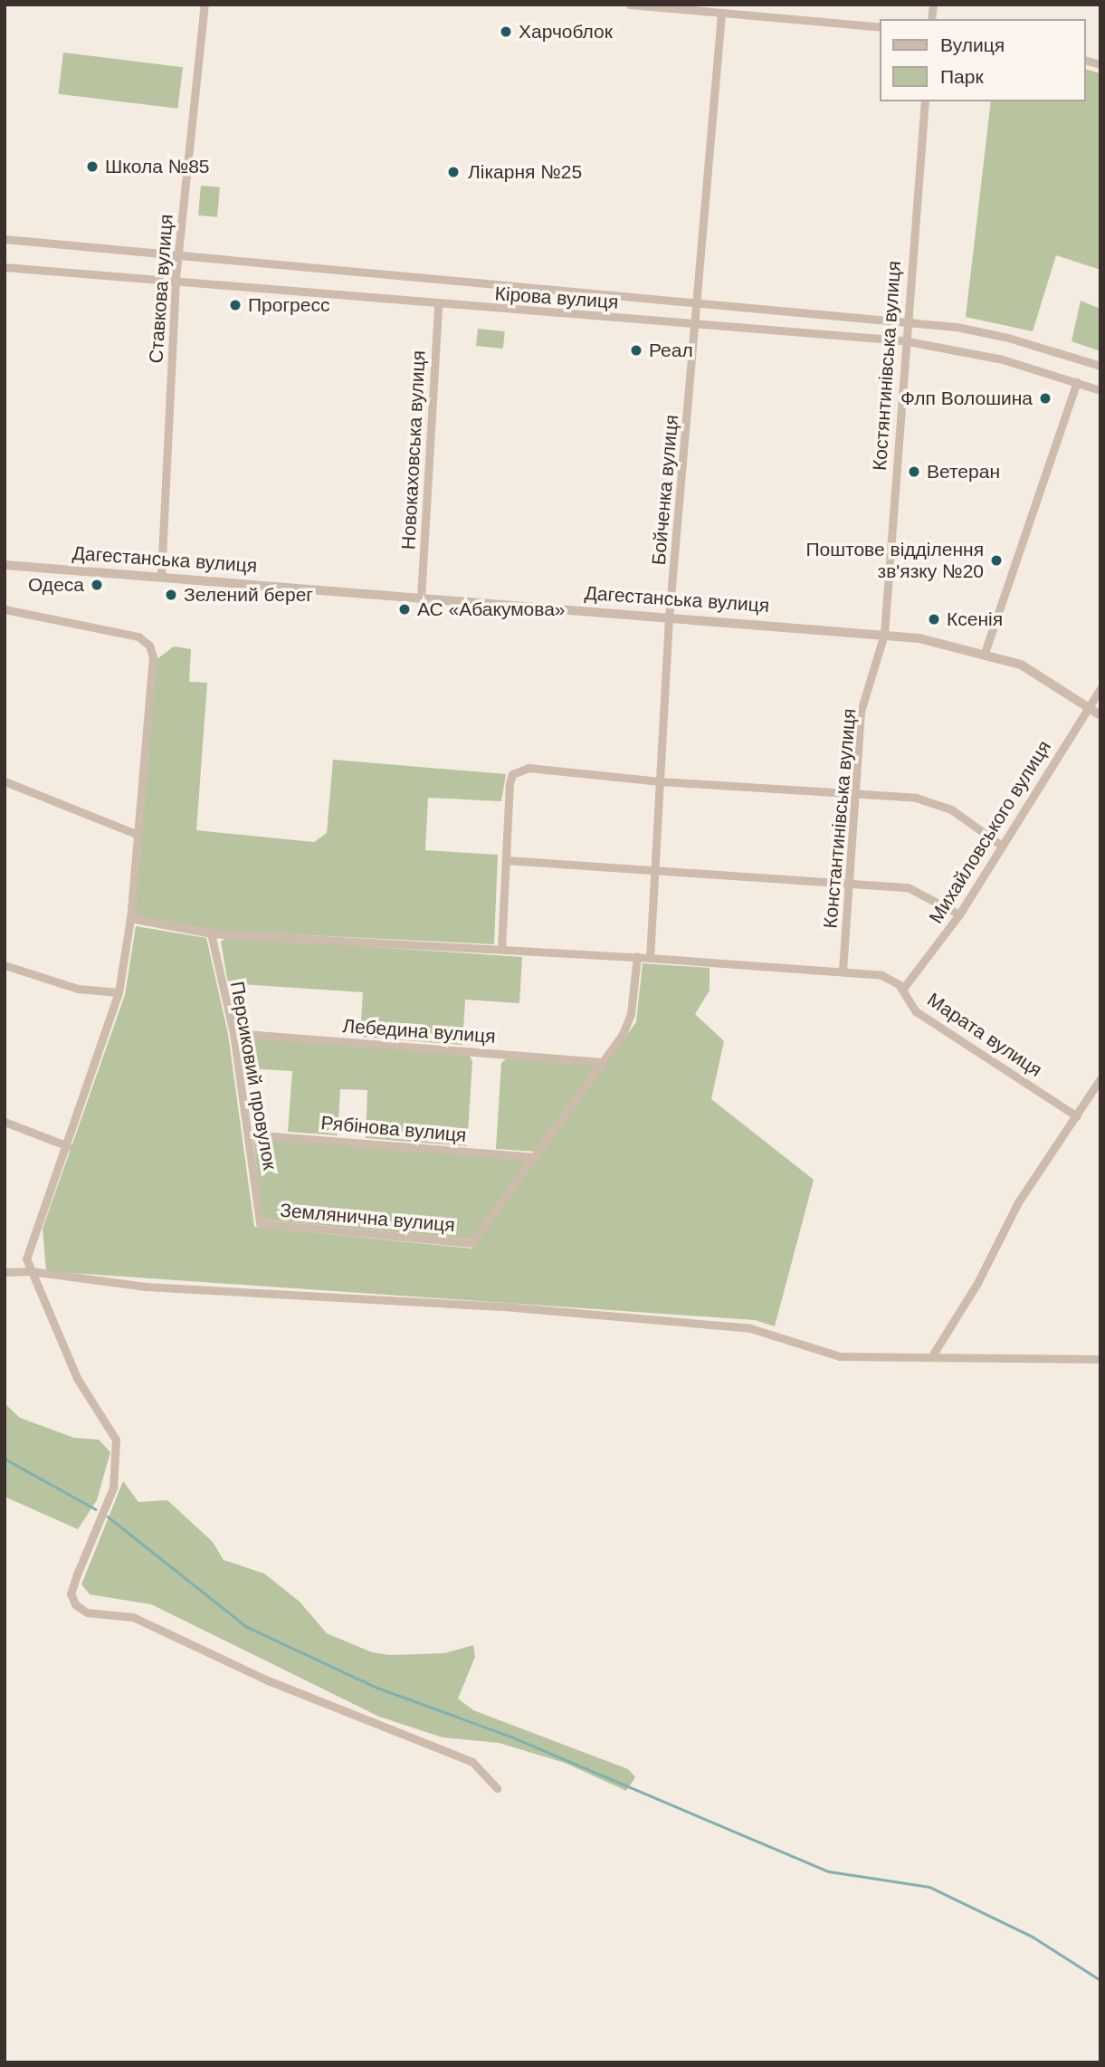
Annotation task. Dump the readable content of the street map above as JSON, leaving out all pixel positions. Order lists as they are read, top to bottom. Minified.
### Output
{"streets":{"street":["Ставкова вулиця","Кірова вулиця","Костянтинівська вулиця","Новокаховська вулиця","Бойченка вулиця","Дагестанська вулиця","Константинівська вулиця","Михайловського вулиця","Лебедина вулиця","Марата вулиця","Персиковий провулок","Рябінова вулиця","Землянична вулиця"]},"crossings":[["Ставкова вулиця","Кірова вулиця"],["Ставкова вулиця","Дагестанська вулиця"],["Кірова вулиця","Костянтинівська вулиця"],["Кірова вулиця","Новокаховська вулиця"],["Кірова вулиця","Бойченка вулиця"],["Костянтинівська вулиця","Дагестанська вулиця"],["Костянтинівська вулиця","Константинівська вулиця"],["Новокаховська вулиця","Дагестанська вулиця"],["Бойченка вулиця","Дагестанська вулиця"],["Бойченка вулиця","Марата вулиця"],["Дагестанська вулиця","Константинівська вулиця"],["Дагестанська вулиця","Михайловського вулиця"],["Константинівська вулиця","Марата вулиця"],["Михайловського вулиця","Марата вулиця"],["Лебедина вулиця","Персиковий провулок"],["Персиковий провулок","Рябінова вулиця"],["Персиковий провулок","Землянична вулиця"],["Рябінова вулиця","Землянична вулиця"]],"places":["Харчоблок","Школа №85","Лікарня №25","Прогресс","Реал","Флп Волошина","Ветеран","Поштове відділення зв'язку №20","Одеса","Зелений берег","АС «Абакумова»","Ксенія"],"legend":["Вулиця","Парк"]}
